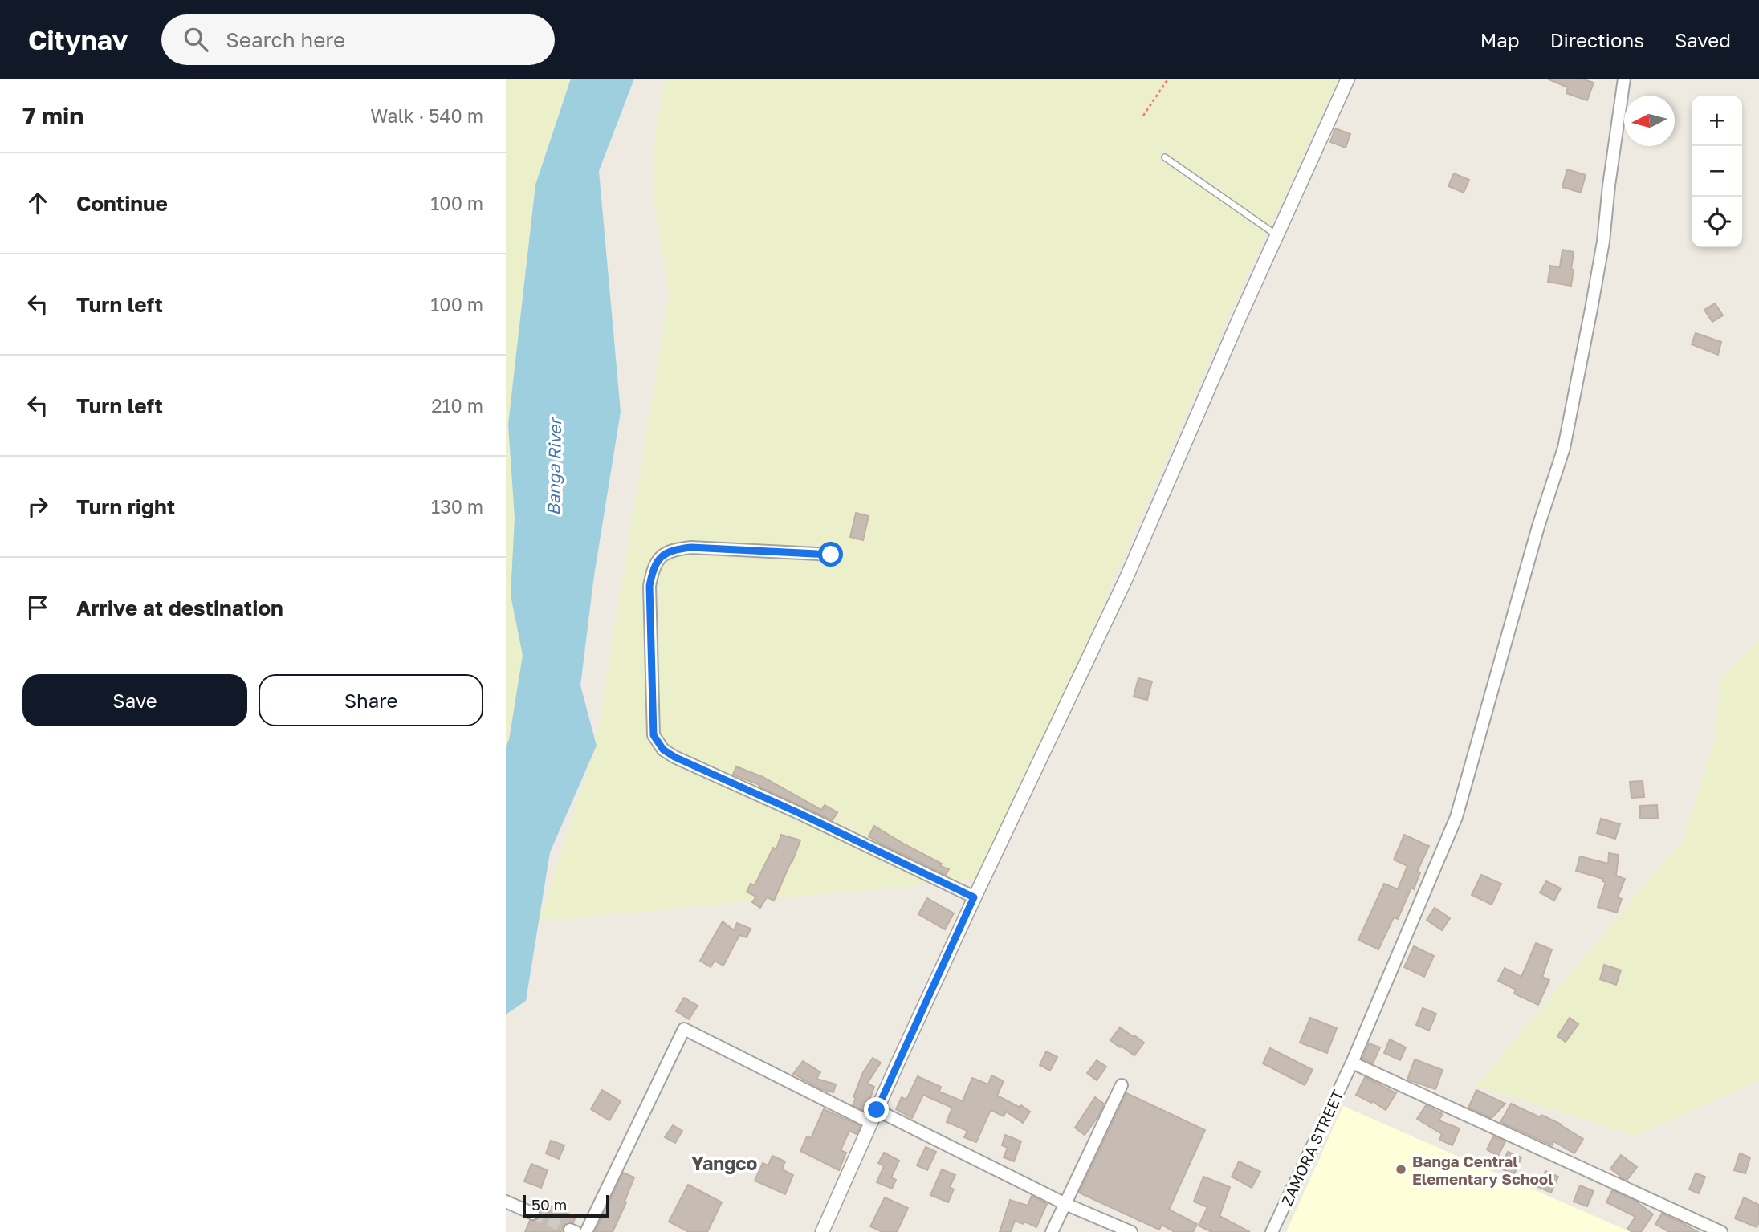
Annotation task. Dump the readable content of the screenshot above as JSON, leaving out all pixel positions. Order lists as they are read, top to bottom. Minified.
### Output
{"streets":{"street":["ZAMORA STREET"]},"districts":["Yangco"],"water":["Banga River"],"places":["Banga Central Elementary School"],"scale_bar":"50 m","north":"left","page":{"header":"Citynav","search":"Search here","nav":["Map","Directions","Saved"],"heading":["7 min","Walk · 540 m"],"map_buttons":["+","−"],"list":[["Continue","100 m"],["Turn left","100 m"],["Turn left","210 m"],["Turn right","130 m"],"Arrive at destination"],"buttons":["Save","Share"],"scale":"50 m"}}
